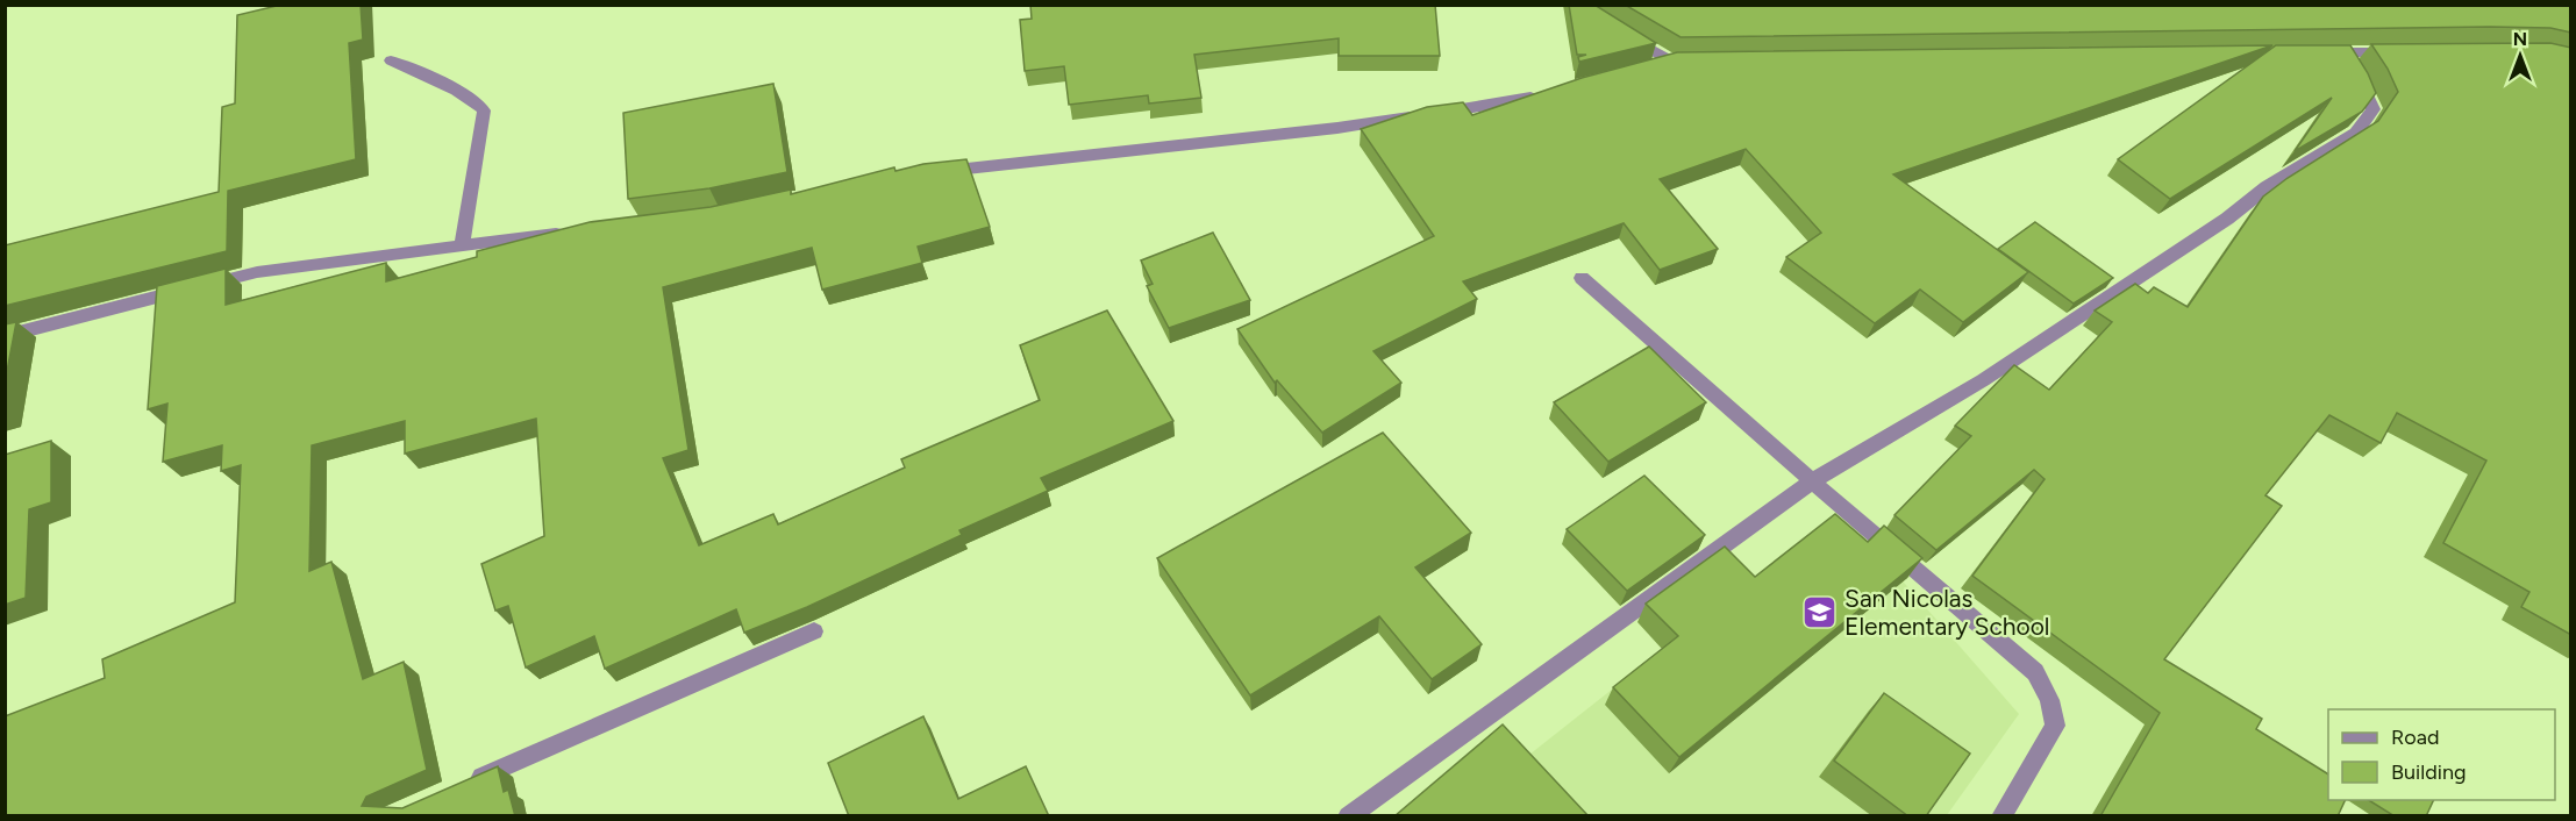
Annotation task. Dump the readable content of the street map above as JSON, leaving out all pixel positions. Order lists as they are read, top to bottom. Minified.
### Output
{"places":{"school or university":["San Nicolas Elementary School"]},"legend":["Road","Building"],"north":"top"}
